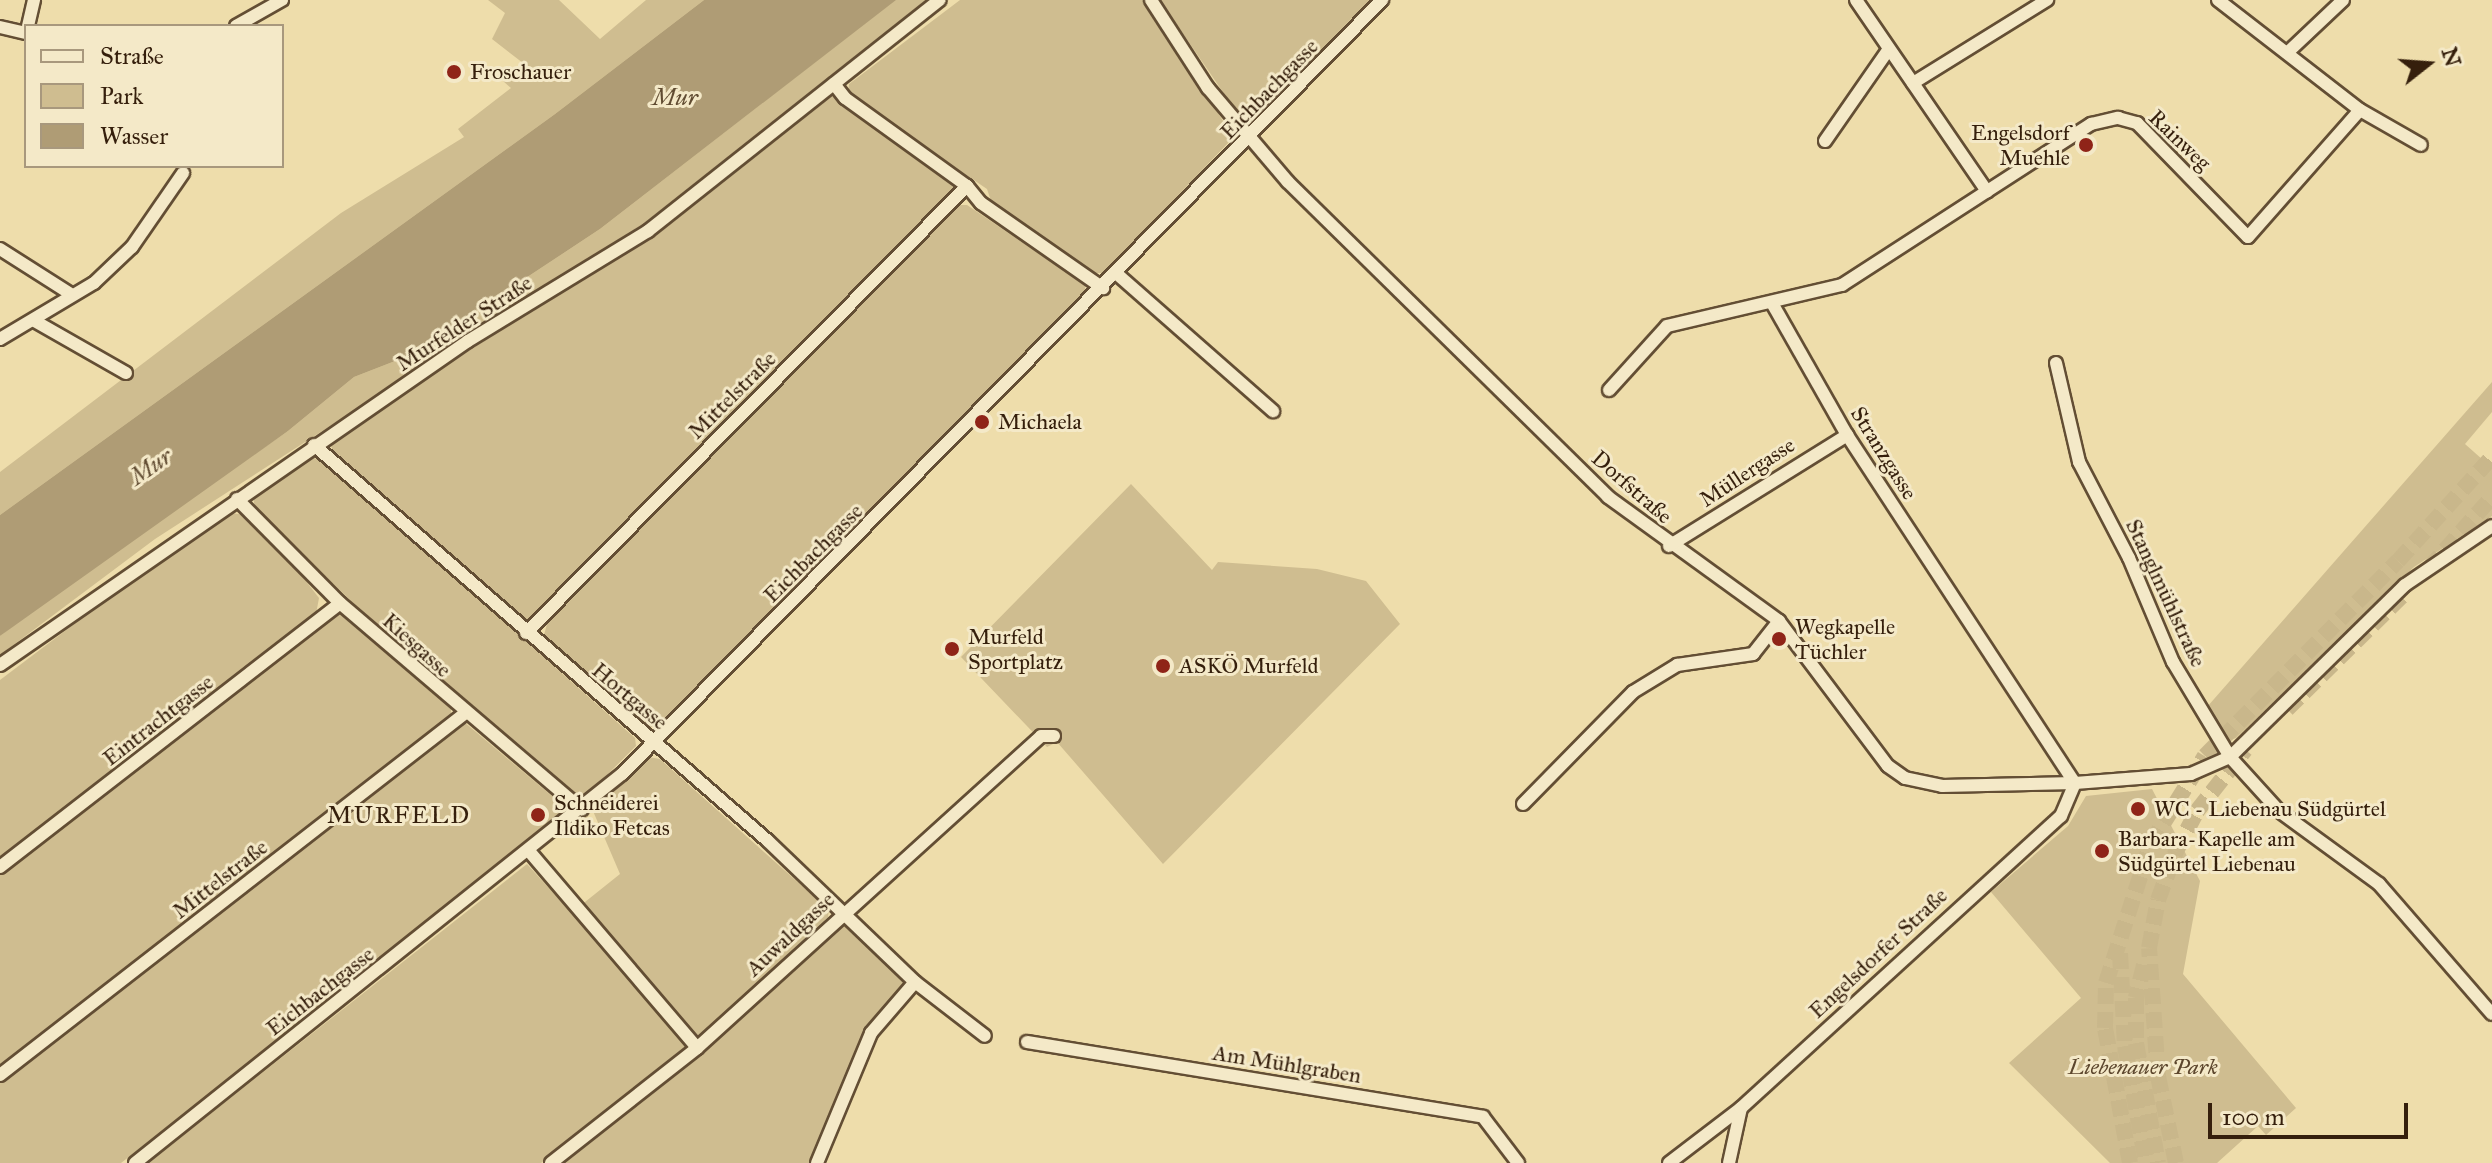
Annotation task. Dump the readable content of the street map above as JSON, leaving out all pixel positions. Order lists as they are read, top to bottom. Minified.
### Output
{"streets":{"street":["Eichbachgasse","Rainweg","Murfelder Straße","Mittelstraße","Stranzgasse","Müllergasse","Dorfstraße","Stanglmühlstraße","Kiesgasse","Hortgasse","Eintrachtgasse","Auwaldgasse","Engelsdorfer Straße","Am Mühlgraben"]},"crossings":[["Eichbachgasse","Dorfstraße"],["Eichbachgasse","Kiesgasse"],["Eichbachgasse","Hortgasse"],["Rainweg","Stranzgasse"],["Murfelder Straße","Kiesgasse"],["Murfelder Straße","Hortgasse"],["Mittelstraße","Kiesgasse"],["Mittelstraße","Hortgasse"],["Stranzgasse","Müllergasse"],["Stranzgasse","Dorfstraße"],["Stranzgasse","Engelsdorfer Straße"],["Müllergasse","Dorfstraße"],["Dorfstraße","Stanglmühlstraße"],["Dorfstraße","Engelsdorfer Straße"],["Kiesgasse","Eintrachtgasse"],["Hortgasse","Auwaldgasse"]],"districts":["MURFELD"],"water":["Mur"],"parks":["Liebenauer Park"],"places":["Froschauer","Engelsdorf Muehle","Michaela","Wegkapelle Tüchler","Murfeld Sportplatz","ASKÖ Murfeld","WC - Liebenau Südgürtel","Schneiderei Ildiko Fetcas","Barbara-Kapelle am Südgürtel Liebenau"],"legend":["Straße","Park","Wasser"],"scale_bar":"100 m","north":"right"}
